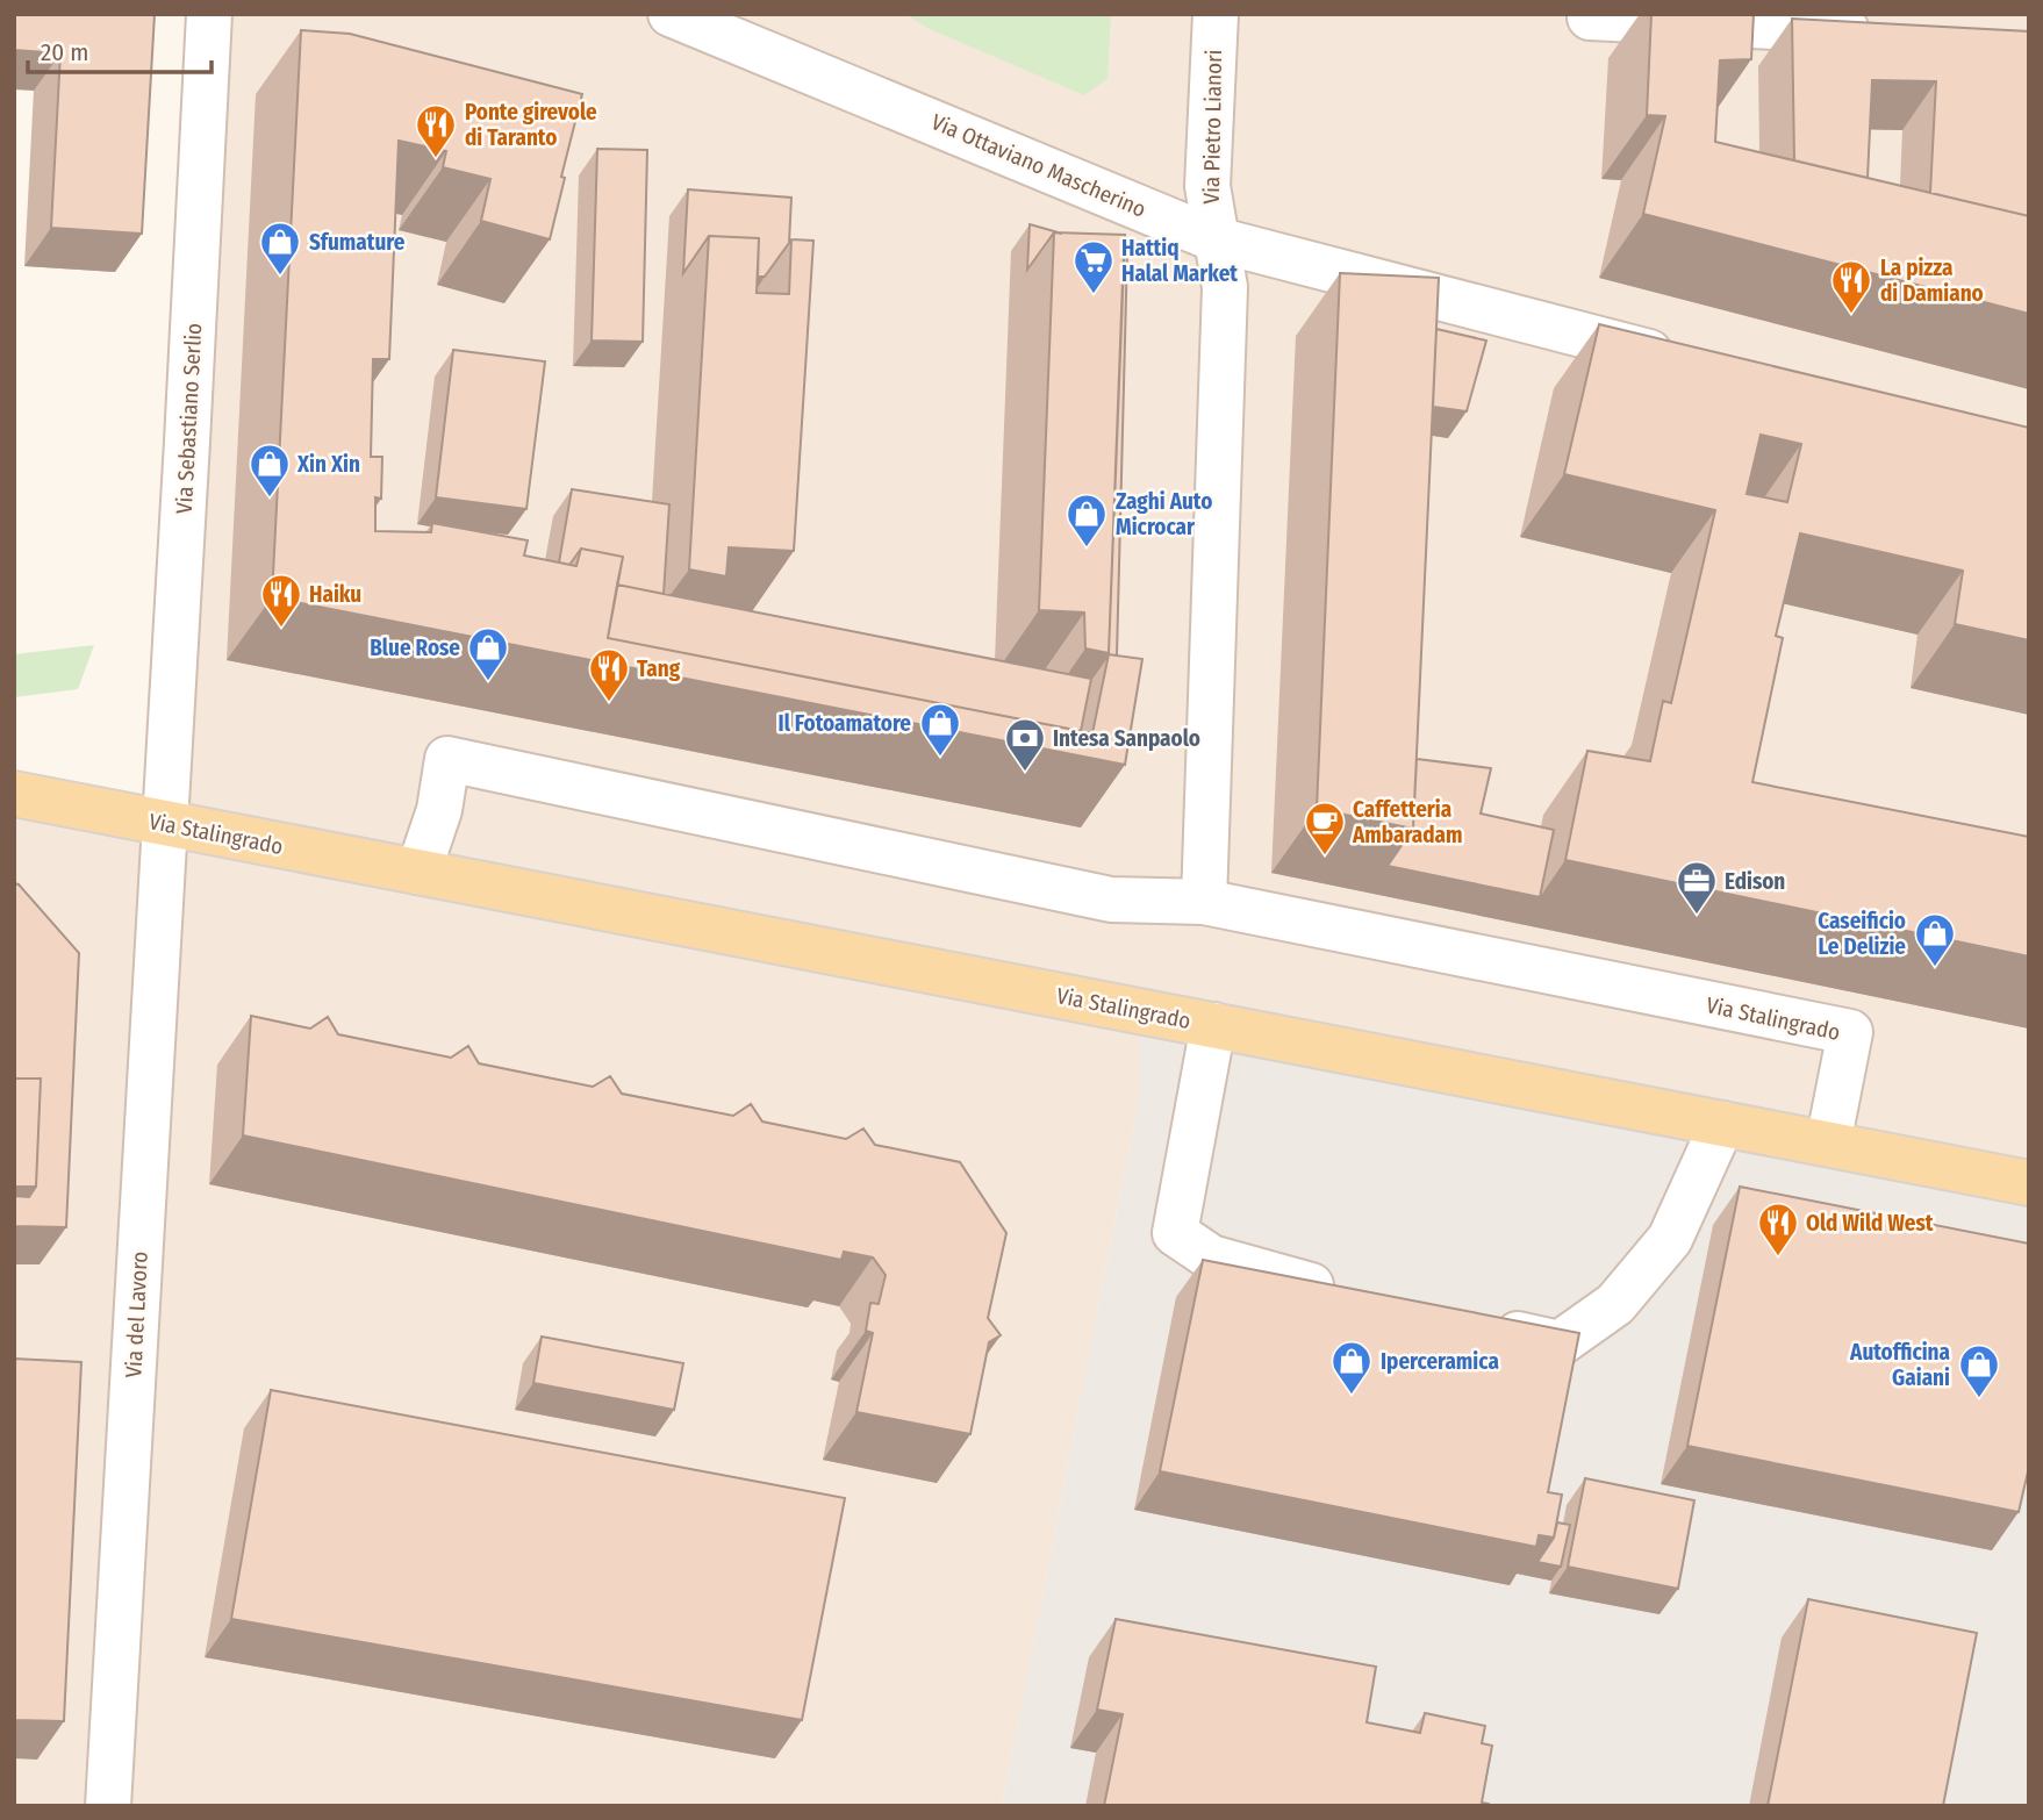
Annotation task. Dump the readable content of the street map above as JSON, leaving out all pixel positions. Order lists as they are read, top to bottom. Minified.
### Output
{"streets":{"main road":["Via Stalingrado"],"street":["Via Pietro Lianori","Via Ottaviano Mascherino","Via Sebastiano Serlio","Via del Lavoro"]},"crossings":[["Via Pietro Lianori","Via Ottaviano Mascherino"],["Via Sebastiano Serlio","Via Stalingrado"],["Via Sebastiano Serlio","Via del Lavoro"],["Via Stalingrado","Via del Lavoro"]],"places":{"restaurant":["Ponte girevole di Taranto","La pizza di Damiano","Haiku","Tang","Old Wild West"],"shop":["Sfumature","Xin Xin","Zaghi Auto Microcar","Blue Rose","Il Fotoamatore","Caseificio Le Delizie","Iperceramica","Autofficina Gaiani"],"supermarket":["Hattiq Halal Market"],"bank":["Intesa Sanpaolo"],"cafe":["Caffetteria Ambaradam"],"office":["Edison"]},"scale_bar":"20 m"}
